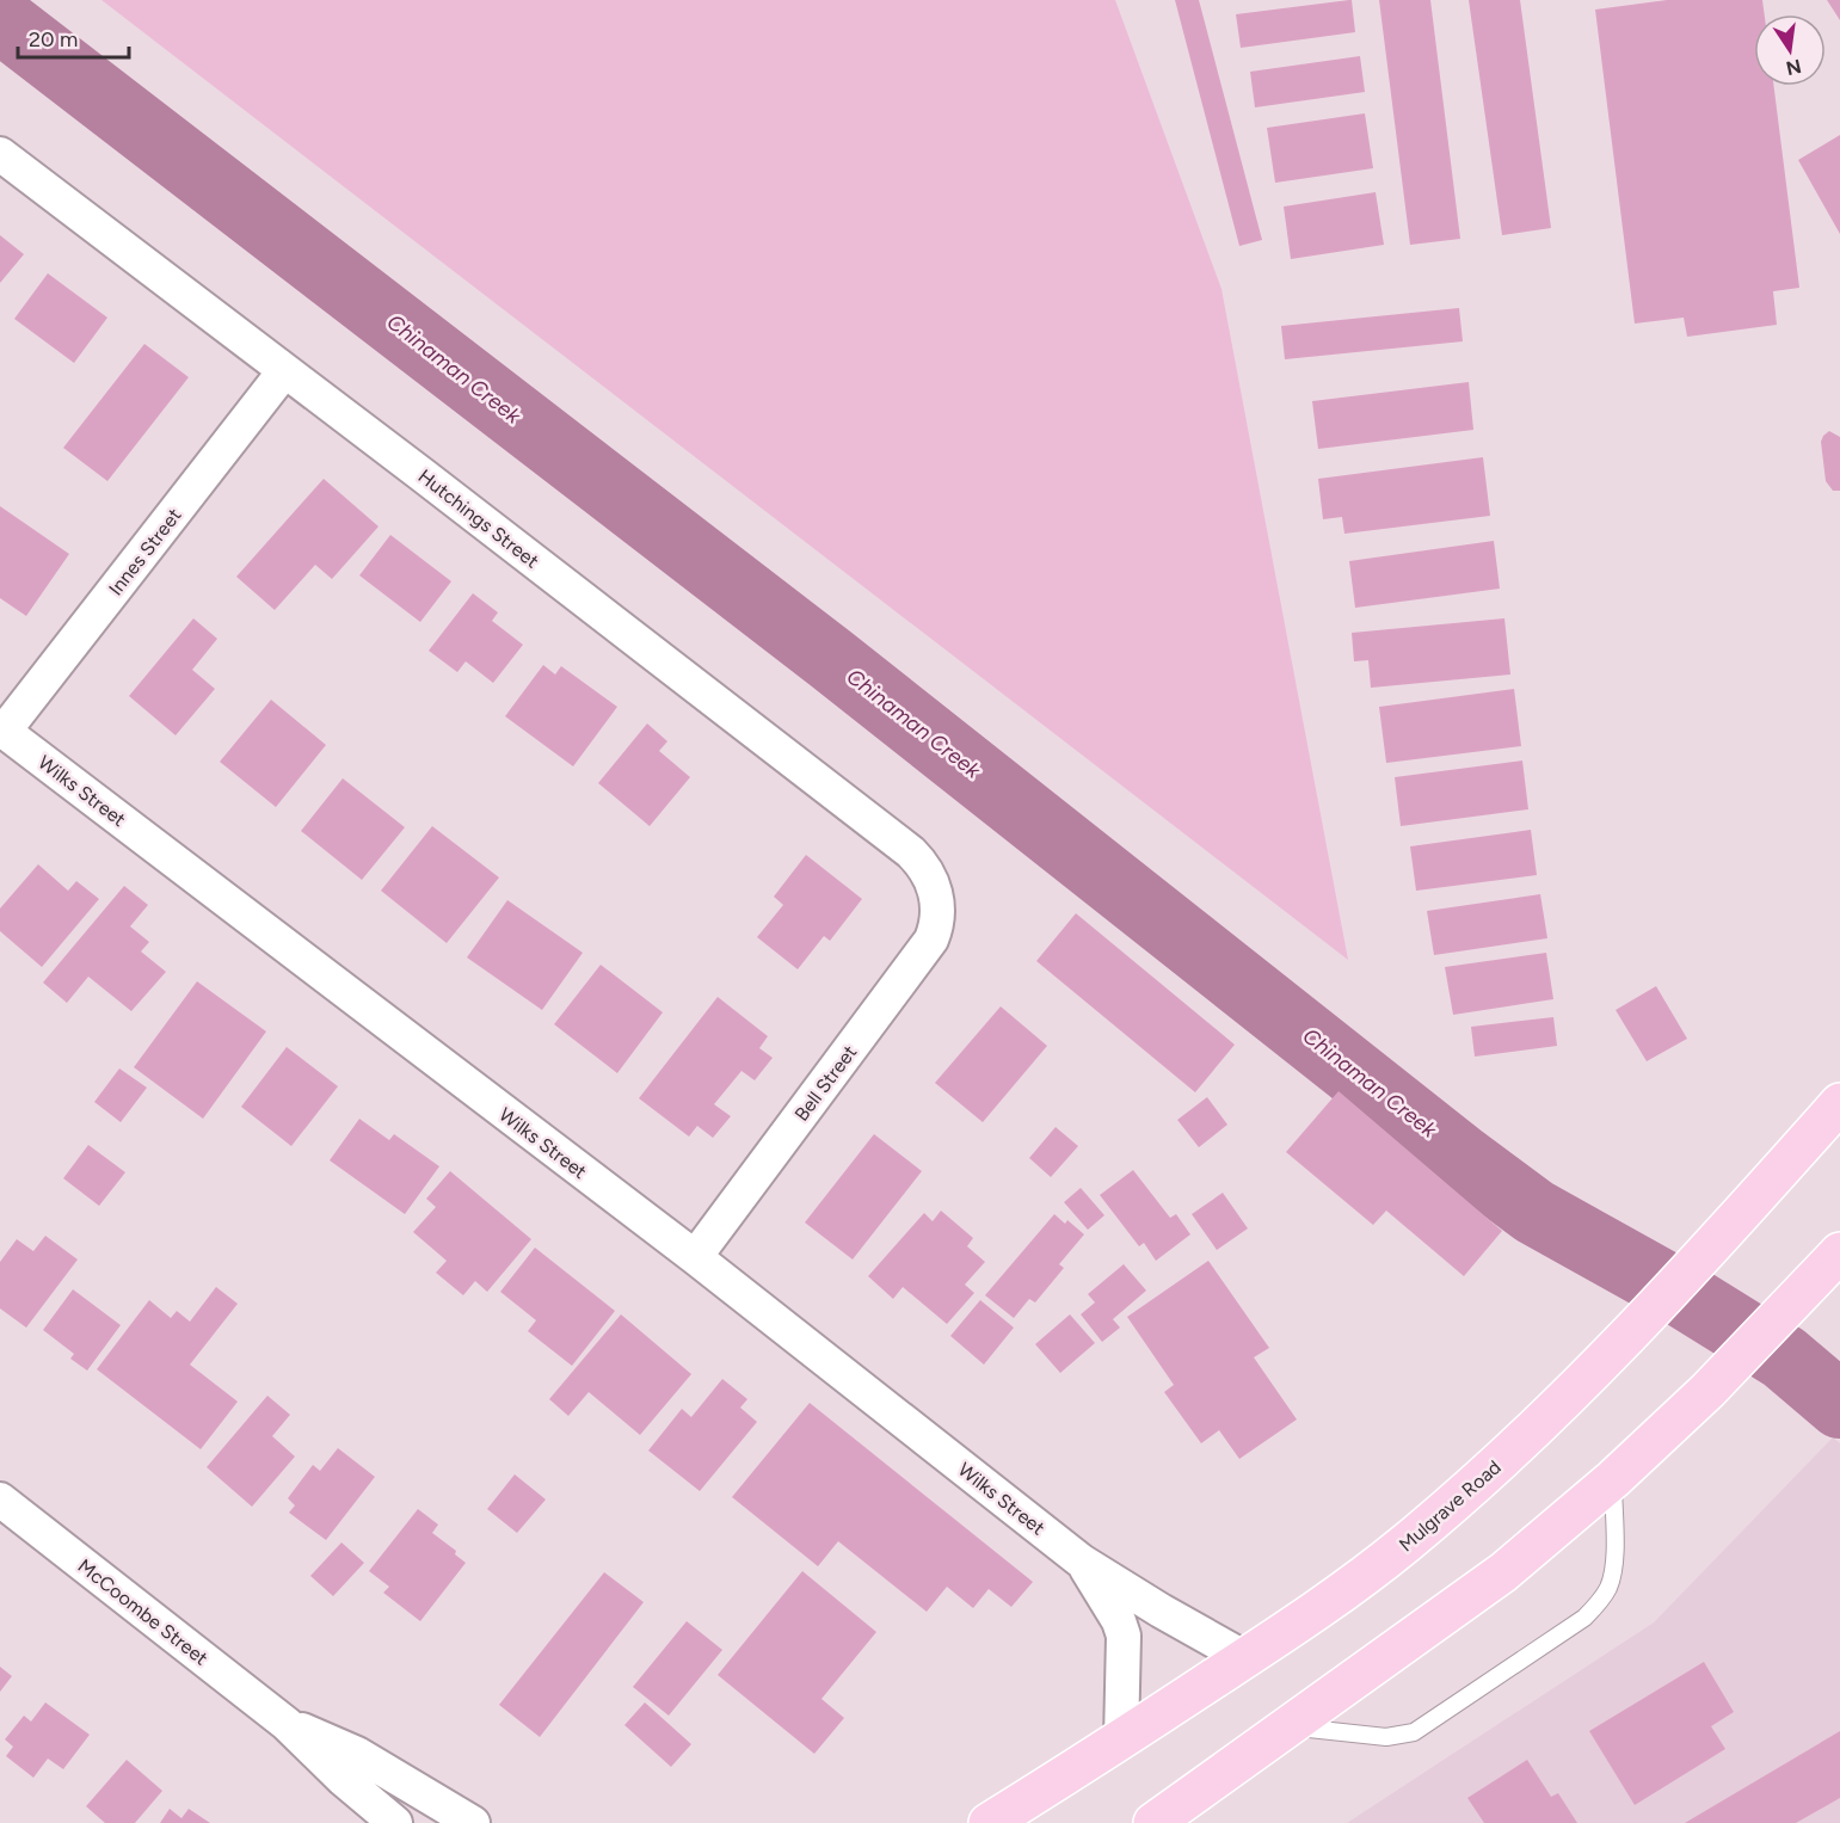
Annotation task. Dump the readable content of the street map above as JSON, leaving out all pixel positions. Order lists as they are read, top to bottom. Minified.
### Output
{"streets":{"main road":["Mulgrave Road"],"street":["Hutchings Street","Innes Street","Wilks Street","Bell Street","McCoombe Street"]},"crossings":[["Hutchings Street","Innes Street"],["Hutchings Street","Bell Street"],["Innes Street","Wilks Street"],["Wilks Street","Bell Street"],["Wilks Street","Mulgrave Road"]],"water":["Chinaman Creek"],"scale_bar":"20 m","north":"bottom"}
